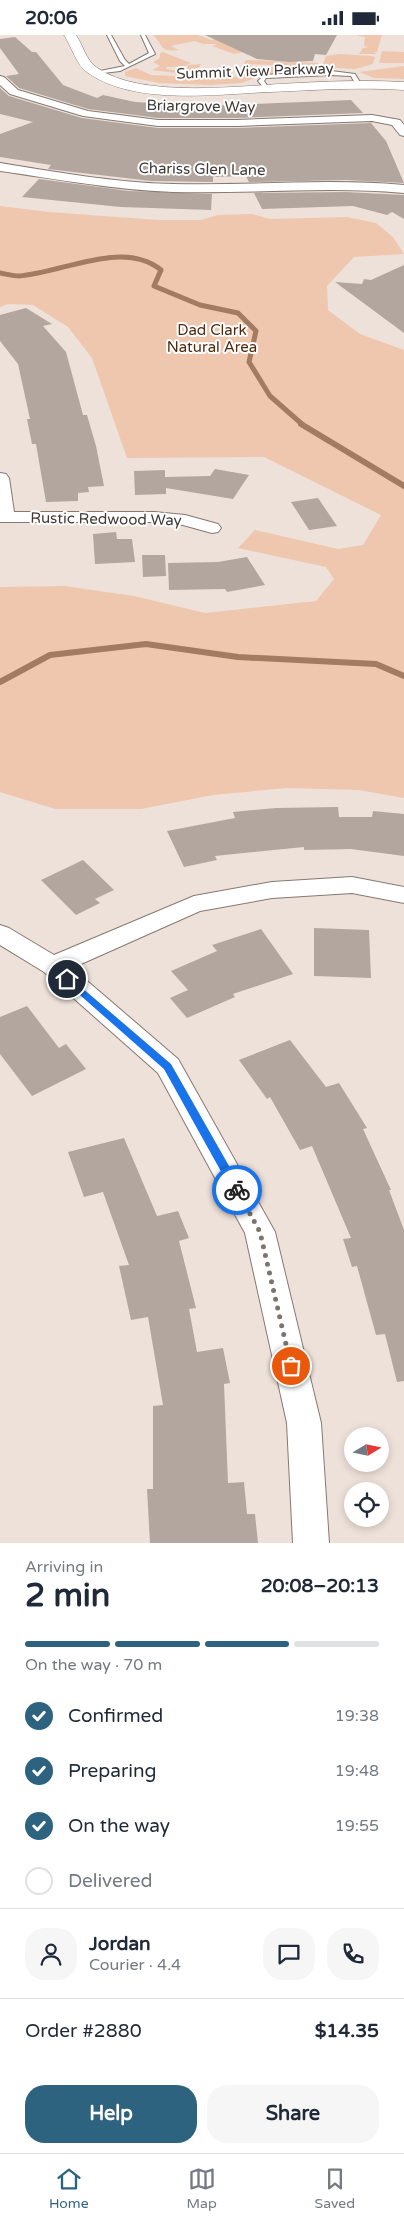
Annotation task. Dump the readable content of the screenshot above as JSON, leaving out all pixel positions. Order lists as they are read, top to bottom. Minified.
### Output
{"streets":{"street":["Summit View Parkway","Briargrove Way","Chariss Glen Lane","Rustic Redwood Way"]},"parks":["Dad Clark Natural Area"],"north":"right","page":{"status":"20:06","heading":["2 min","Arriving in","20:08–20:13"],"panel":["Jordan","Courier · 4.4","Order #2880","$14.35"],"bar":"On the way · 70 m","list":[["Confirmed","19:38"],["Preparing","19:48"],["On the way","19:55"],"Delivered"],"buttons":["Help","Share"],"tabs":["Home","Map","Saved"]}}
